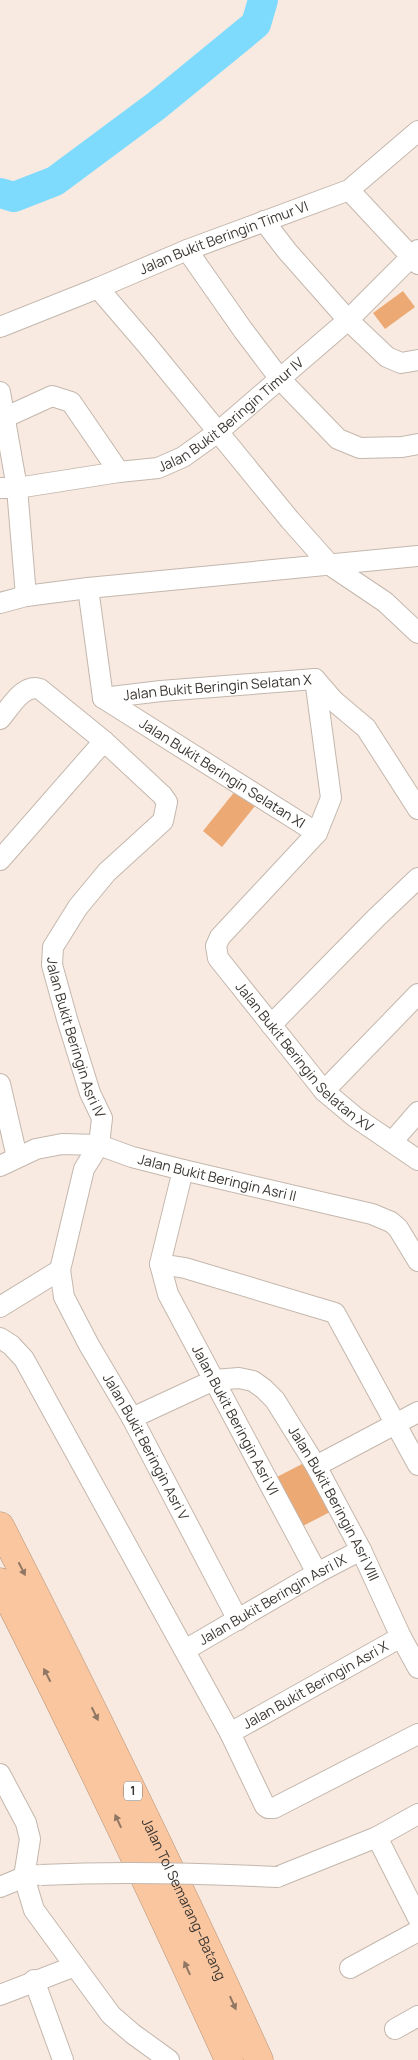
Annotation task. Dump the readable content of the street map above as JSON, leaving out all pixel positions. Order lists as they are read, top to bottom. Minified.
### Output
{"streets":{"highway":["1","Jalan Tol Semarang–Batang"],"street":["Jalan Bukit Beringin Timur VI","Jalan Bukit Beringin Timur IV","Jalan Bukit Beringin Selatan X","Jalan Bukit Beringin Selatan XI","Jalan Bukit Beringin Asri IV","Jalan Bukit Beringin Selatan XV","Jalan Bukit Beringin Asri II","Jalan Bukit Beringin Asri VI","Jalan Bukit Beringin Asri V","Jalan Bukit Beringin Asri VIII","Jalan Bukit Beringin Asri IX","Jalan Bukit Beringin Asri X"]},"crossings":[["Jalan Bukit Beringin Selatan X","Jalan Bukit Beringin Selatan XI"],["Jalan Bukit Beringin Selatan XI","Jalan Bukit Beringin Selatan XV"],["Jalan Bukit Beringin Asri IV","Jalan Bukit Beringin Asri II"],["Jalan Bukit Beringin Asri IV","Jalan Bukit Beringin Asri V"],["Jalan Bukit Beringin Asri II","Jalan Bukit Beringin Asri V"],["Jalan Bukit Beringin Asri VI","Jalan Bukit Beringin Asri VIII"],["Jalan Bukit Beringin Asri VI","Jalan Bukit Beringin Asri IX"],["Jalan Bukit Beringin Asri V","Jalan Bukit Beringin Asri IX"],["Jalan Bukit Beringin Asri VIII","Jalan Bukit Beringin Asri IX"],["Jalan Bukit Beringin Asri VIII","Jalan Bukit Beringin Asri X"]]}
